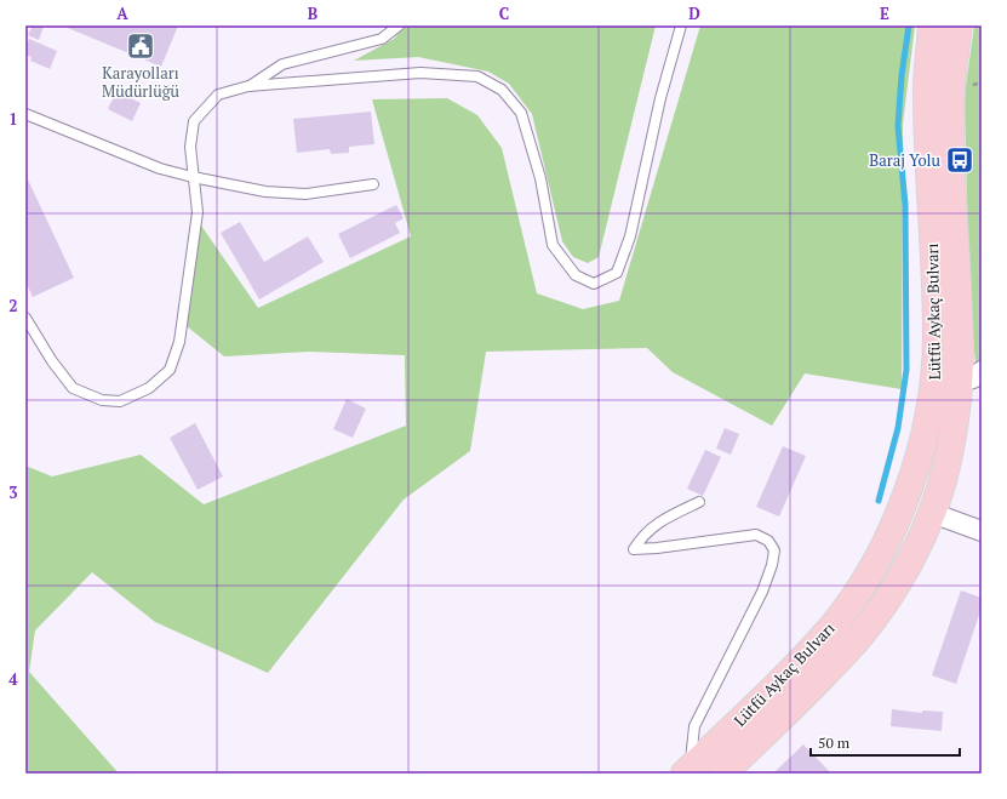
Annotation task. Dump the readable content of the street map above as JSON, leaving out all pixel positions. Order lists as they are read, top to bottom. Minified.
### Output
{"streets":{"main road":["Lütfü Aykaç Bulvarı"]},"places":{"public building":["Karayolları Müdürlüğü"],"bus stop":["Baraj Yolu"]},"scale_bar":"50 m","grid":{"columns":["A","B","C","D","E"],"rows":["1","2","3","4"]}}
